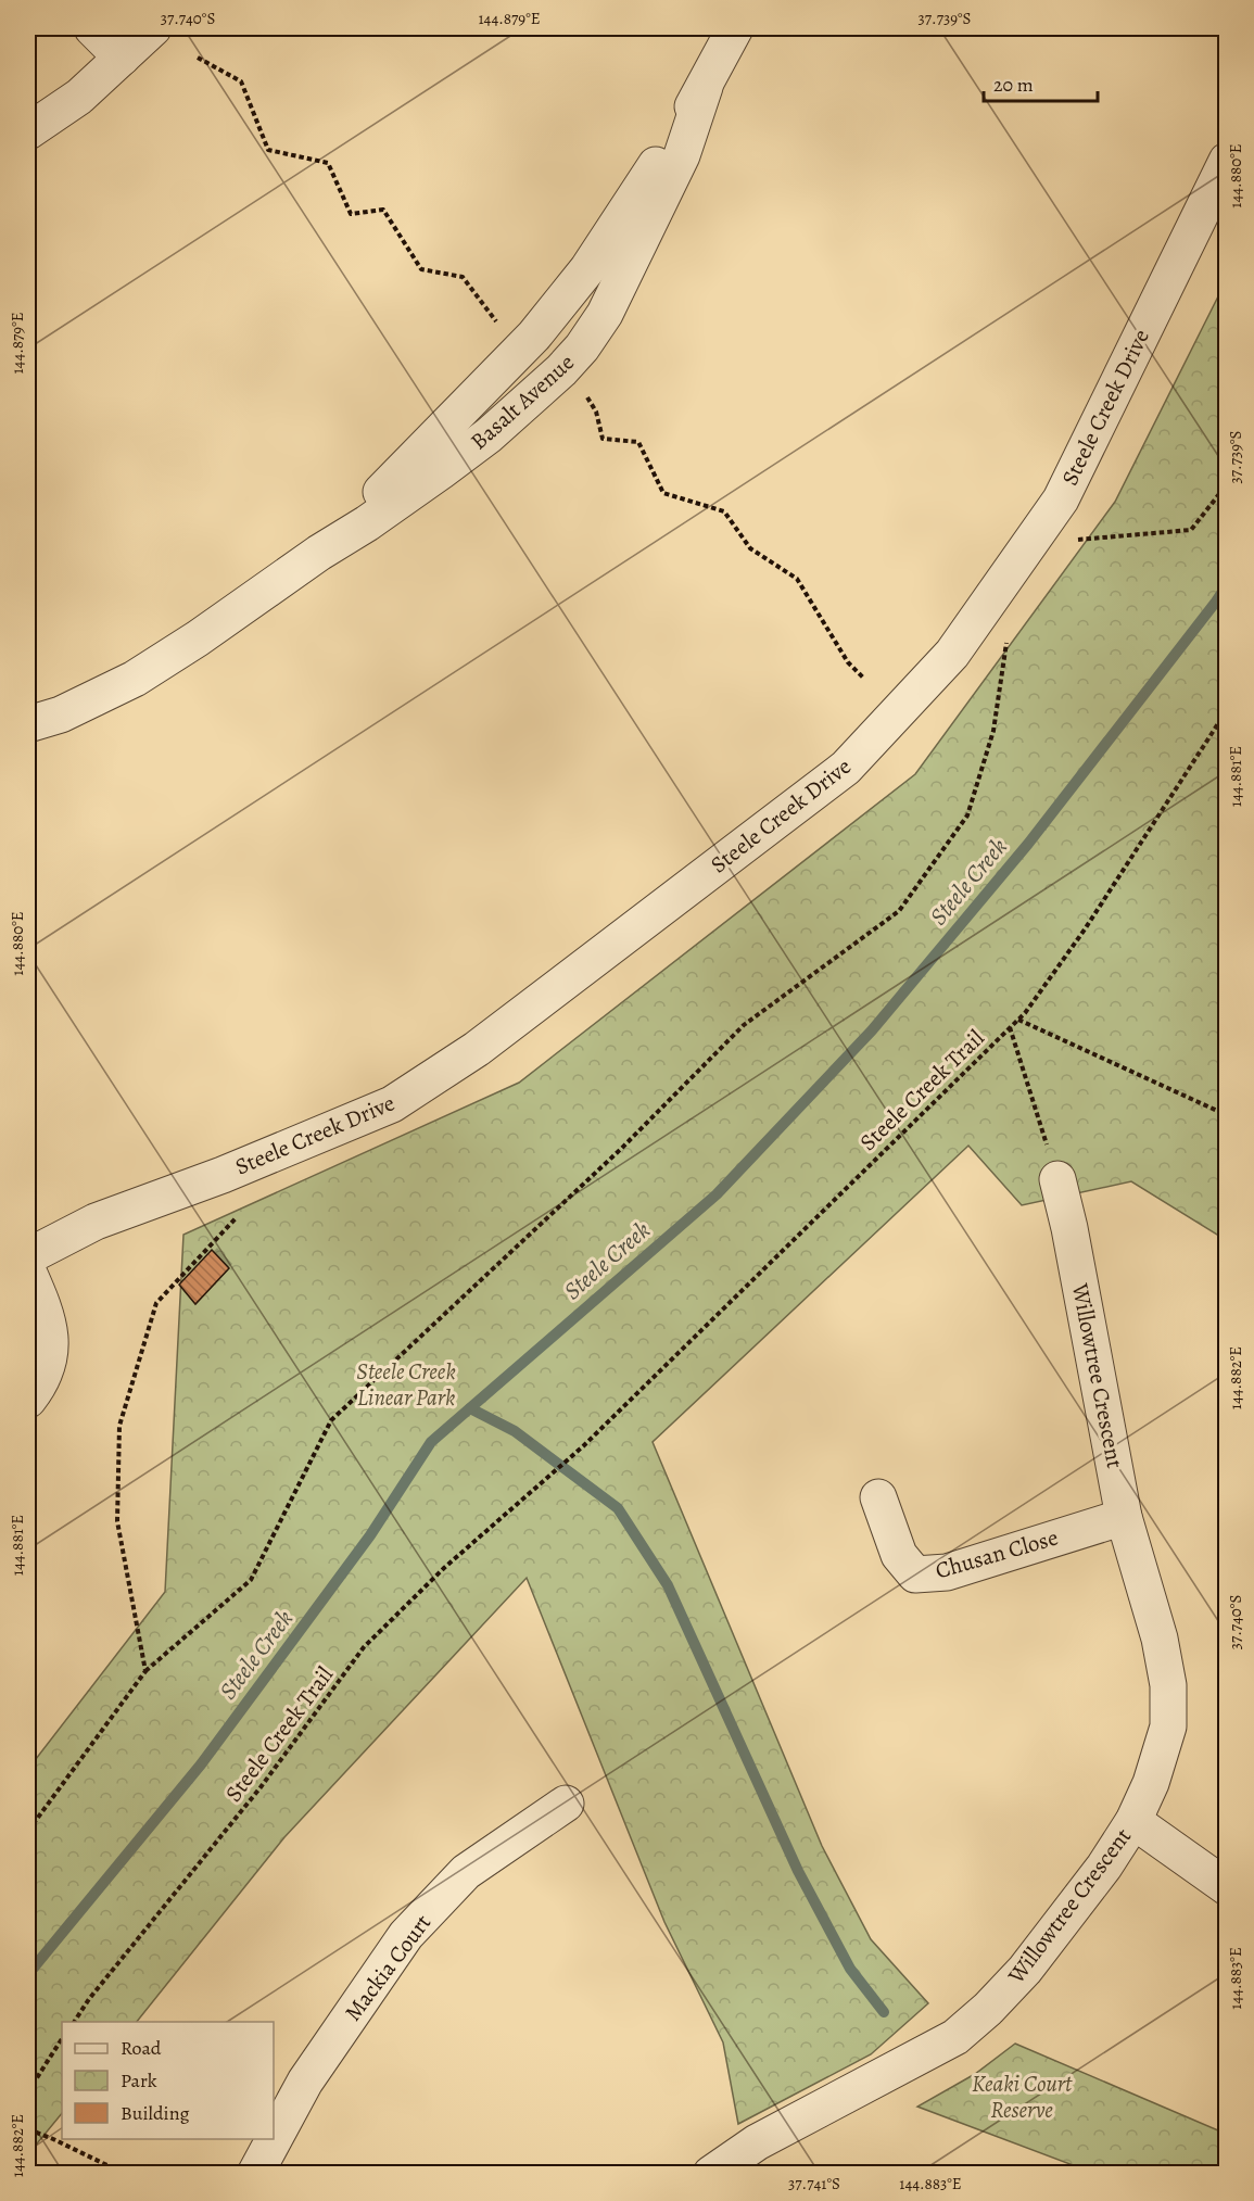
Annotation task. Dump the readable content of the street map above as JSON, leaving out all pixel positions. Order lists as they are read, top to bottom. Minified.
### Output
{"streets":{"street":["Basalt Avenue","Steele Creek Drive","Willowtree Crescent","Chusan Close","Mackia Court"],"path":["Steele Creek Trail"]},"crossings":[["Willowtree Crescent","Chusan Close"]],"water":["Steele Creek"],"parks":["Steele Creek Linear Park","Keaki Court Reserve"],"legend":["Road","Park","Building"],"scale_bar":"20 m","coordinates":["37.740°S","144.879°E","37.739°S","144.880°E","144.881°E","144.882°E","144.883°E","37.741°S"]}
